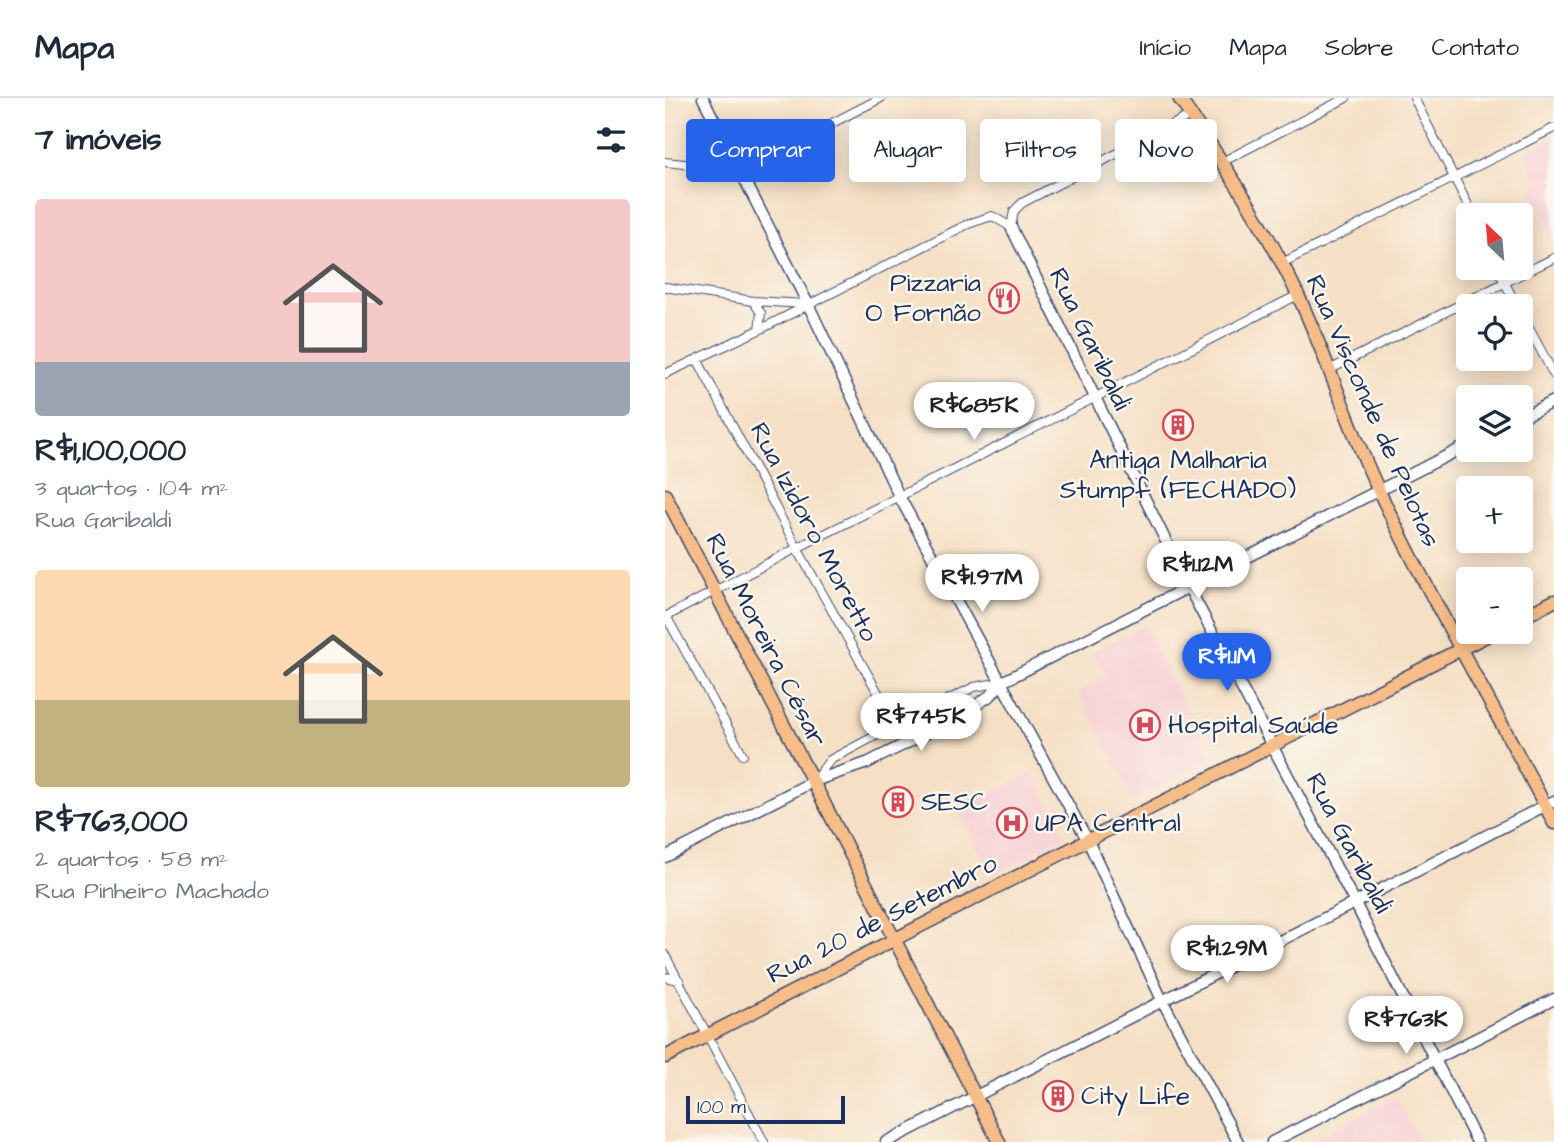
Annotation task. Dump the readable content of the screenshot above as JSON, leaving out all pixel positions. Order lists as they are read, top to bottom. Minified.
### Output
{"streets":{"main road":["Rua Visconde de Pelotas","Rua Moreira César","Rua 20 de Setembro"],"street":["Rua Garibaldi","Rua Izidoro Moretto"]},"crossings":[["Rua Garibaldi","Rua 20 de Setembro"],["Rua Visconde de Pelotas","Rua 20 de Setembro"],["Rua Moreira César","Rua 20 de Setembro"]],"places":{"restaurant":["Pizzaria O Fornão"],"building":["Antiga Malharia Stumpf (FECHADO)","SESC","City Life"],"hospital":["Hospital Saúde","UPA Central"]},"scale_bar":"100 m","north":"top left","page":{"header":"Mapa","nav":["Início","Mapa","Sobre","Contato"],"heading":"7 imóveis","chip":["Comprar","Alugar","Filtros","Novo"],"list":[{"name":"R$1,100,000","note":"3 quartos · 104 m² · Rua Garibaldi"},{"name":"R$763,000","note":"2 quartos · 58 m² · Rua Pinheiro Machado"}],"map_buttons":["+","−"],"price":["R$685K","R$1.12M","R$1.97M","R$1.1M","R$745K","R$1.29M","R$763K"],"scale":"100 m"}}
